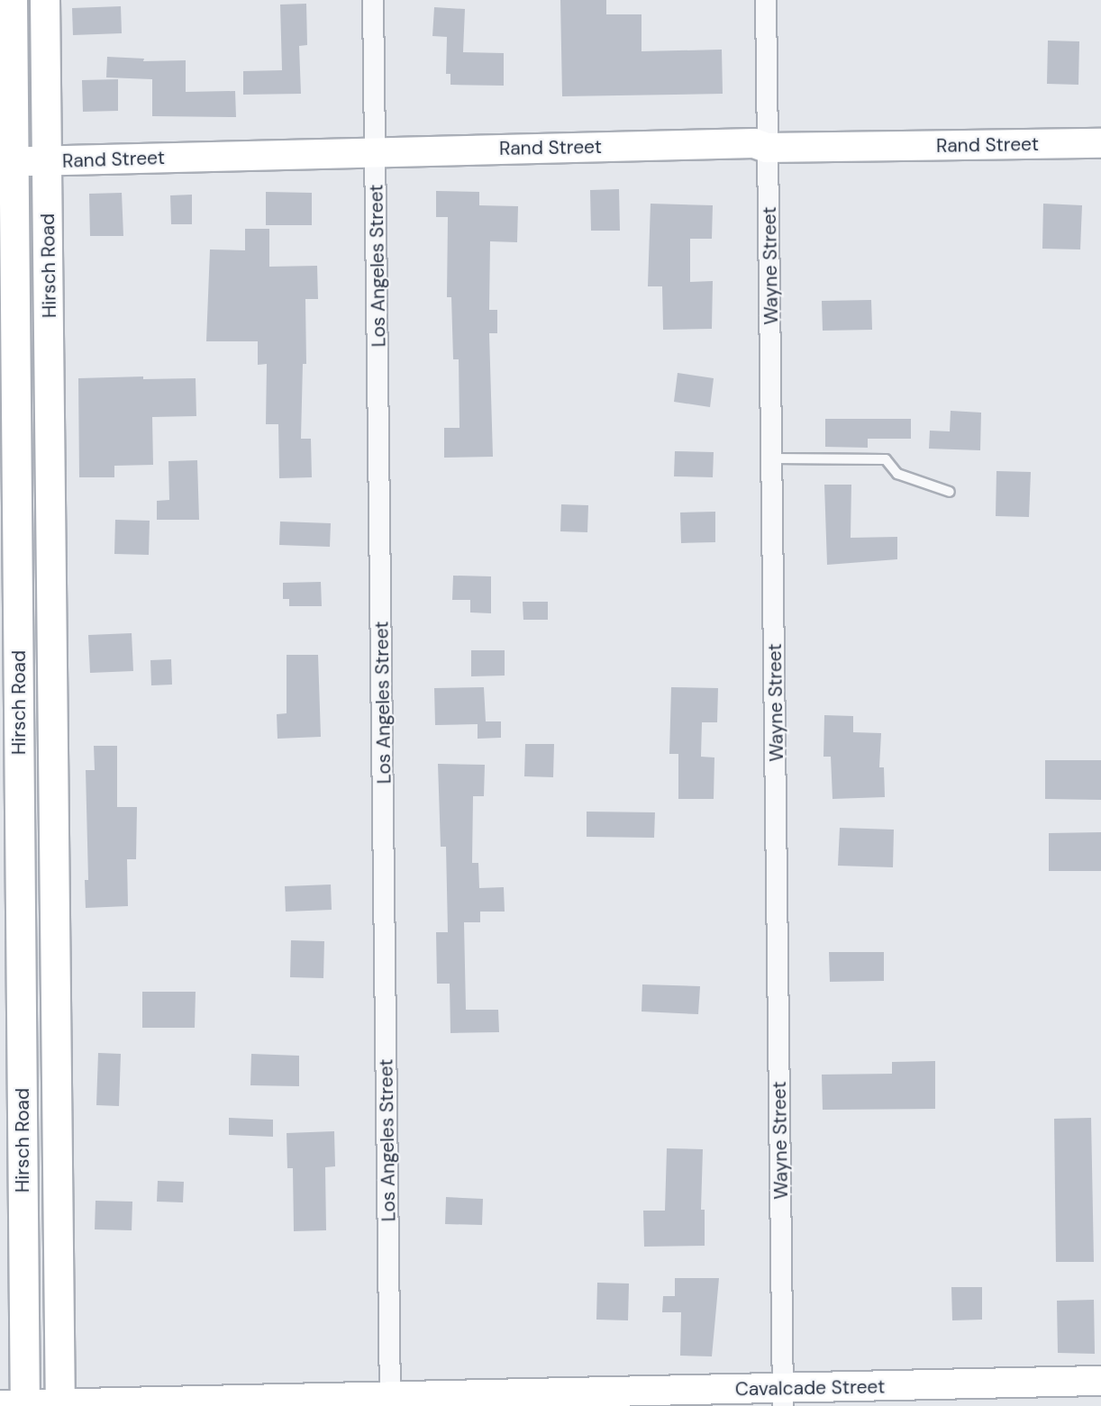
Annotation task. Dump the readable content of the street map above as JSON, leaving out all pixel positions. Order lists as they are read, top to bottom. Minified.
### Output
{"streets":{"main road":["Rand Street","Hirsch Road","Cavalcade Street"],"street":["Los Angeles Street","Wayne Street"]},"crossings":[["Rand Street","Hirsch Road"],["Rand Street","Los Angeles Street"],["Rand Street","Wayne Street"],["Hirsch Road","Cavalcade Street"],["Los Angeles Street","Cavalcade Street"],["Wayne Street","Cavalcade Street"]]}
